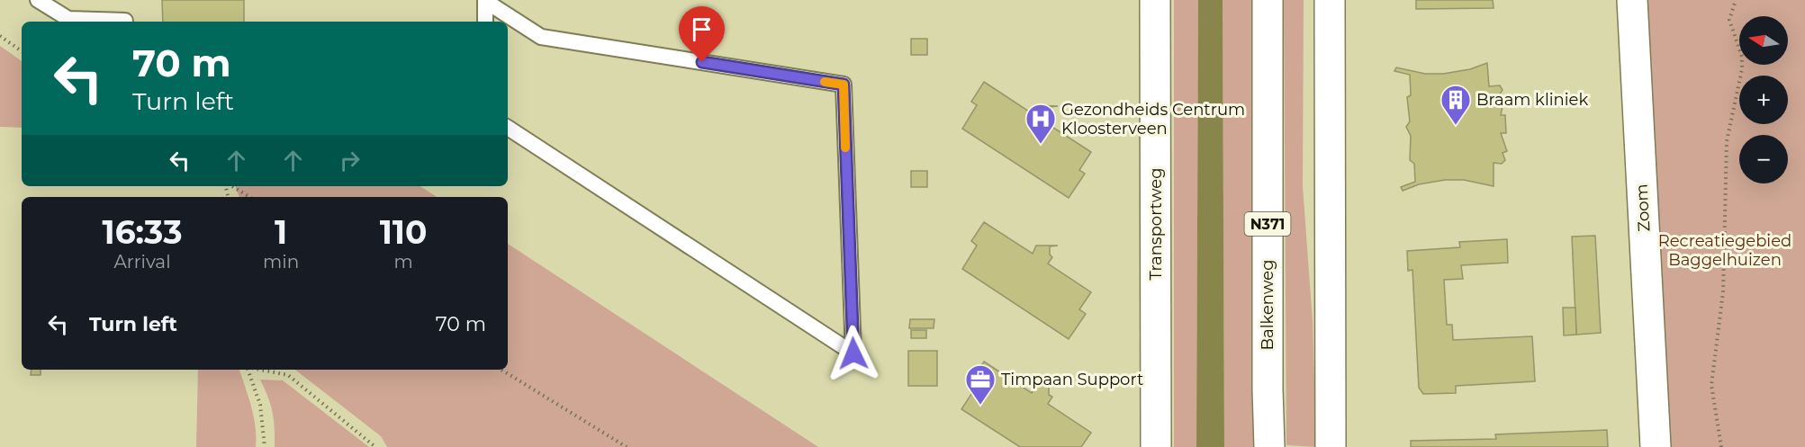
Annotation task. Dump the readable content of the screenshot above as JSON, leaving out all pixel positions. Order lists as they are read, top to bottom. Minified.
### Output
{"streets":{"street":["Zoom","Transportweg","N371","Balkenweg"]},"parks":["Recreatiegebied Baggelhuizen"],"places":{"building":["Braam kliniek"],"hospital":["Gezondheids Centrum Kloosterveen"],"office":["Timpaan Support"]},"north":"left","page":{"map_buttons":["+","−"],"turn":["70 m","Turn left"],"eta":["16:33","Arrival","1","min","110","m"],"list":[{"name":"Turn left","value":"70 m"}]}}
